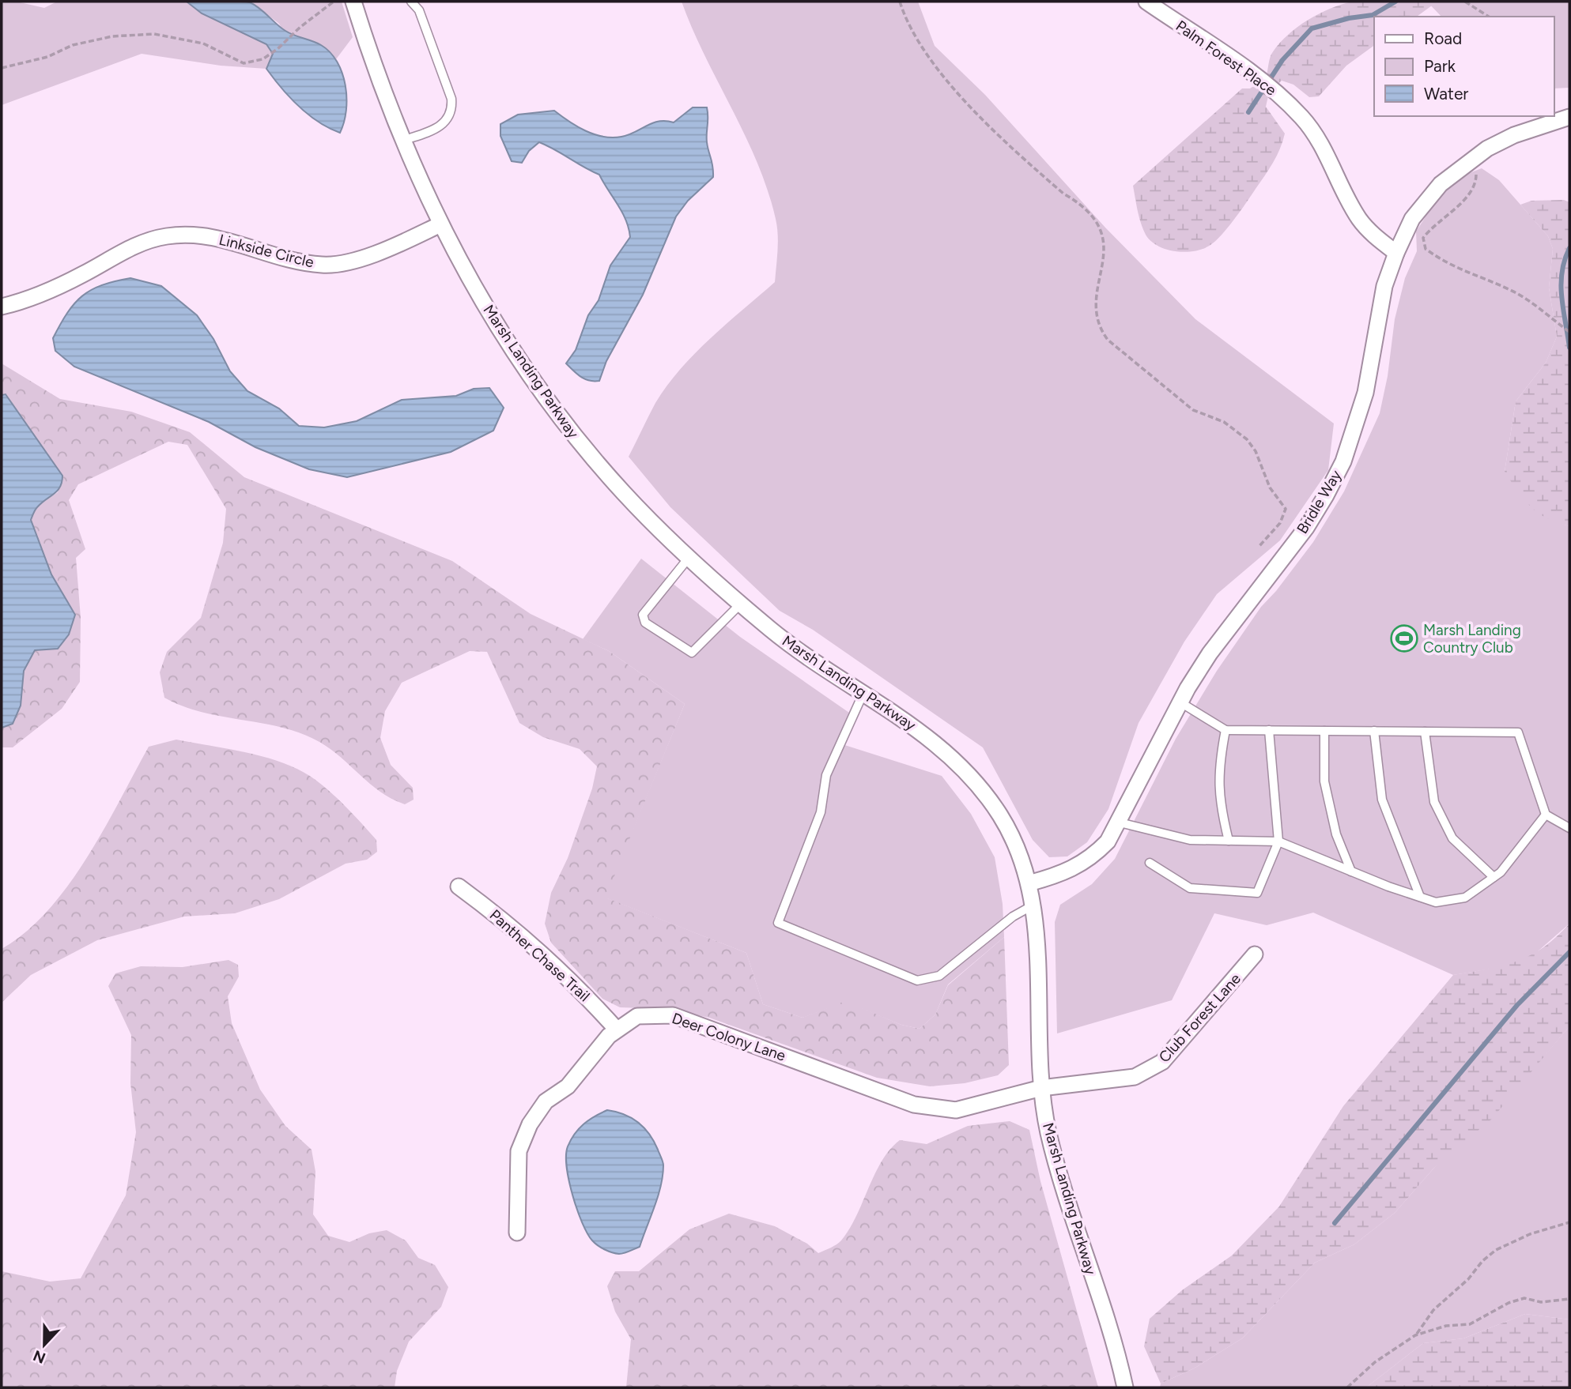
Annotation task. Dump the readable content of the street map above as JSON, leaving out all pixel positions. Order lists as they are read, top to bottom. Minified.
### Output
{"streets":{"street":["Palm Forest Place","Linkside Circle","Marsh Landing Parkway","Bridle Way","Panther Chase Trail","Club Forest Lane","Deer Colony Lane"]},"crossings":[["Palm Forest Place","Bridle Way"],["Linkside Circle","Marsh Landing Parkway"],["Marsh Landing Parkway","Bridle Way"],["Marsh Landing Parkway","Club Forest Lane"],["Marsh Landing Parkway","Deer Colony Lane"],["Panther Chase Trail","Deer Colony Lane"],["Club Forest Lane","Deer Colony Lane"]],"places":{"sports":["Marsh Landing Country Club"]},"legend":["Road","Park","Water"],"north":"bottom"}
